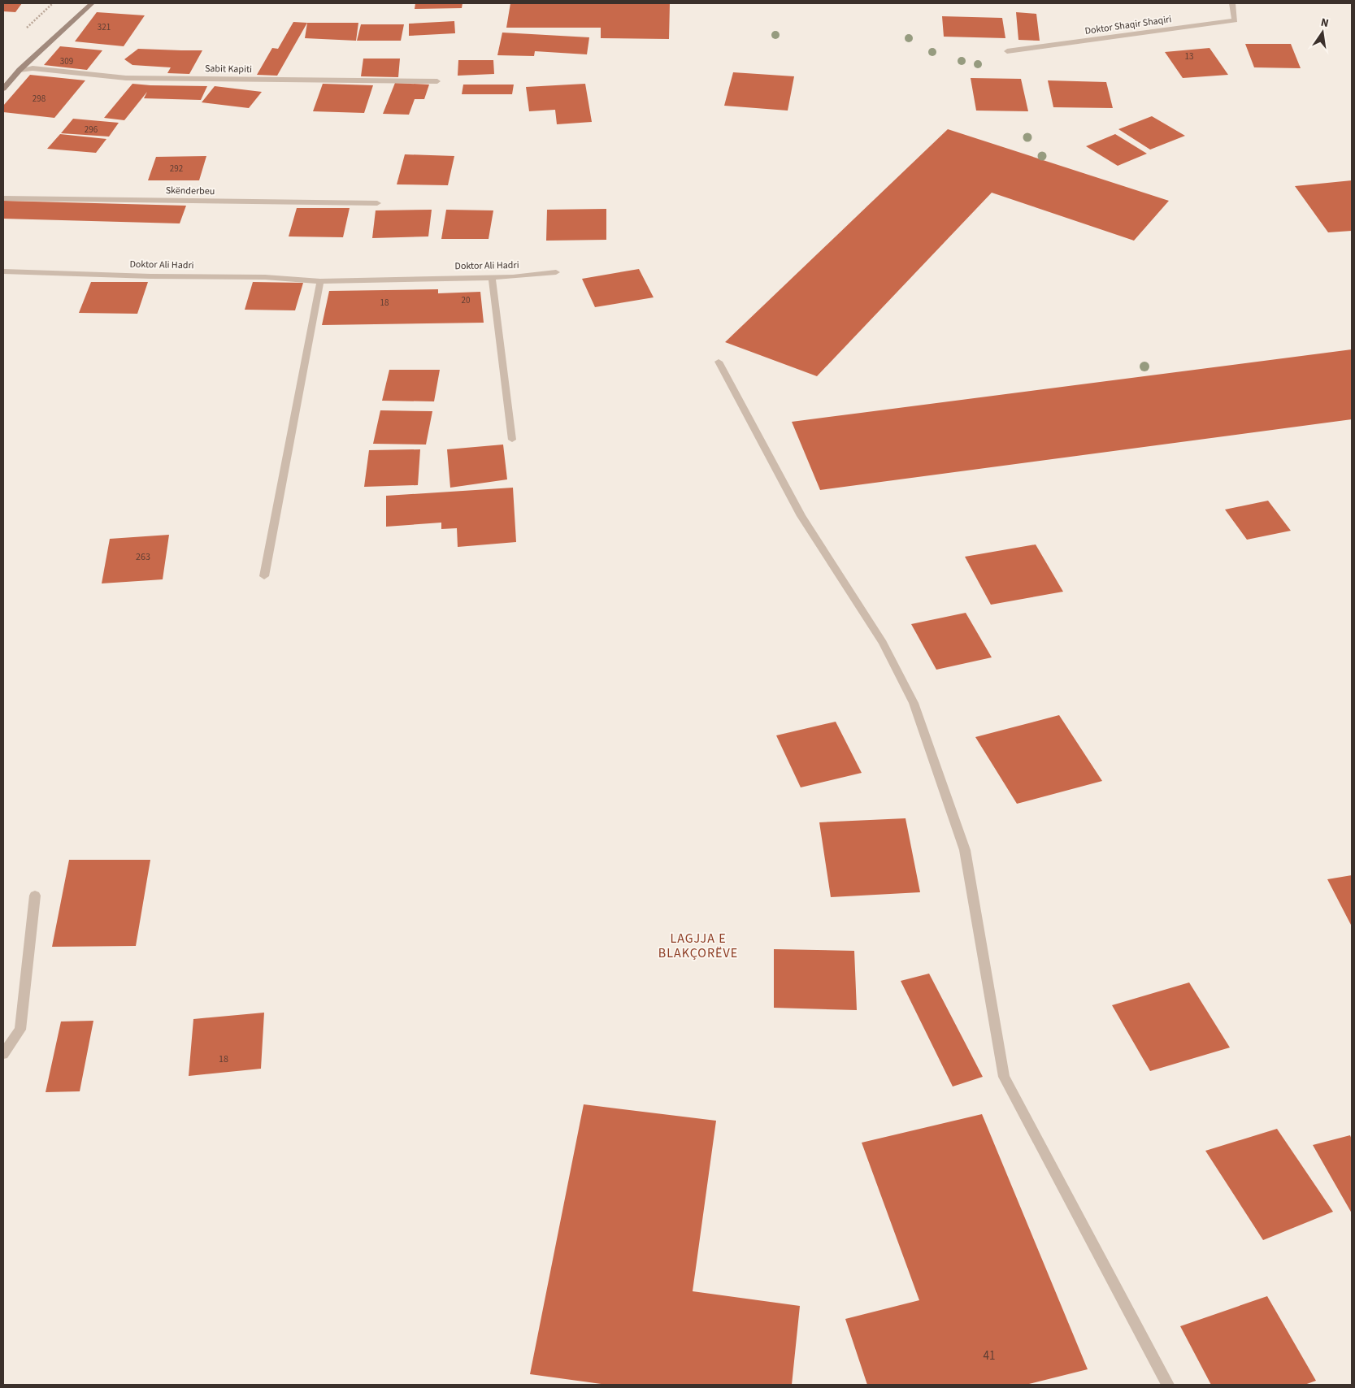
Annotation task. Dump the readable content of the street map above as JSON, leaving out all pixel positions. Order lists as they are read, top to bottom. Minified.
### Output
{"streets":{"street":["Doktor Shaqir Shaqiri","Sabit Kapiti","Skënderbeu","Doktor Ali Hadri"]},"districts":["LAGJJA E BLAKÇORËVE"],"house_numbers":["321","13","309","298","296","292","20","18","263","18","41"],"north":"top"}
